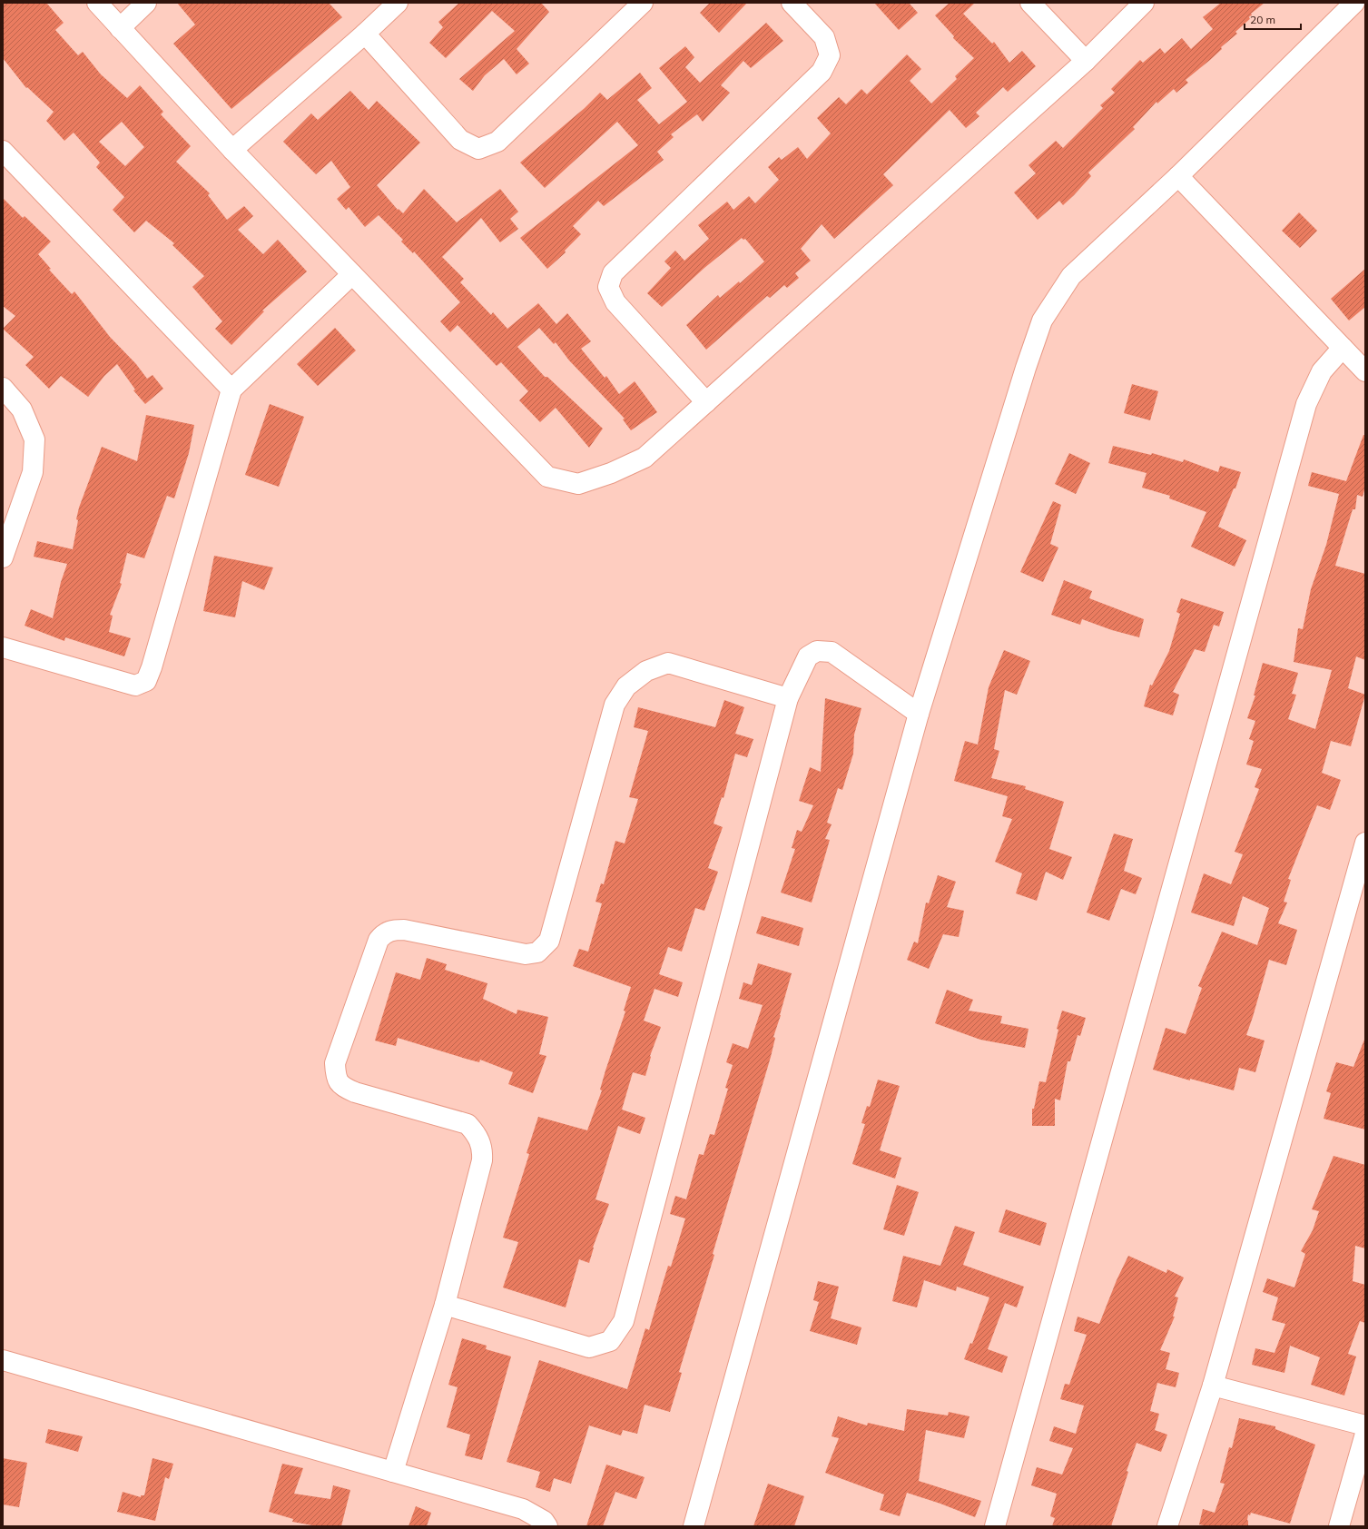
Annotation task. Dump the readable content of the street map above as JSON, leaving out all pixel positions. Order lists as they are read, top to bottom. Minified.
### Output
{"scale_bar":"20 m"}
